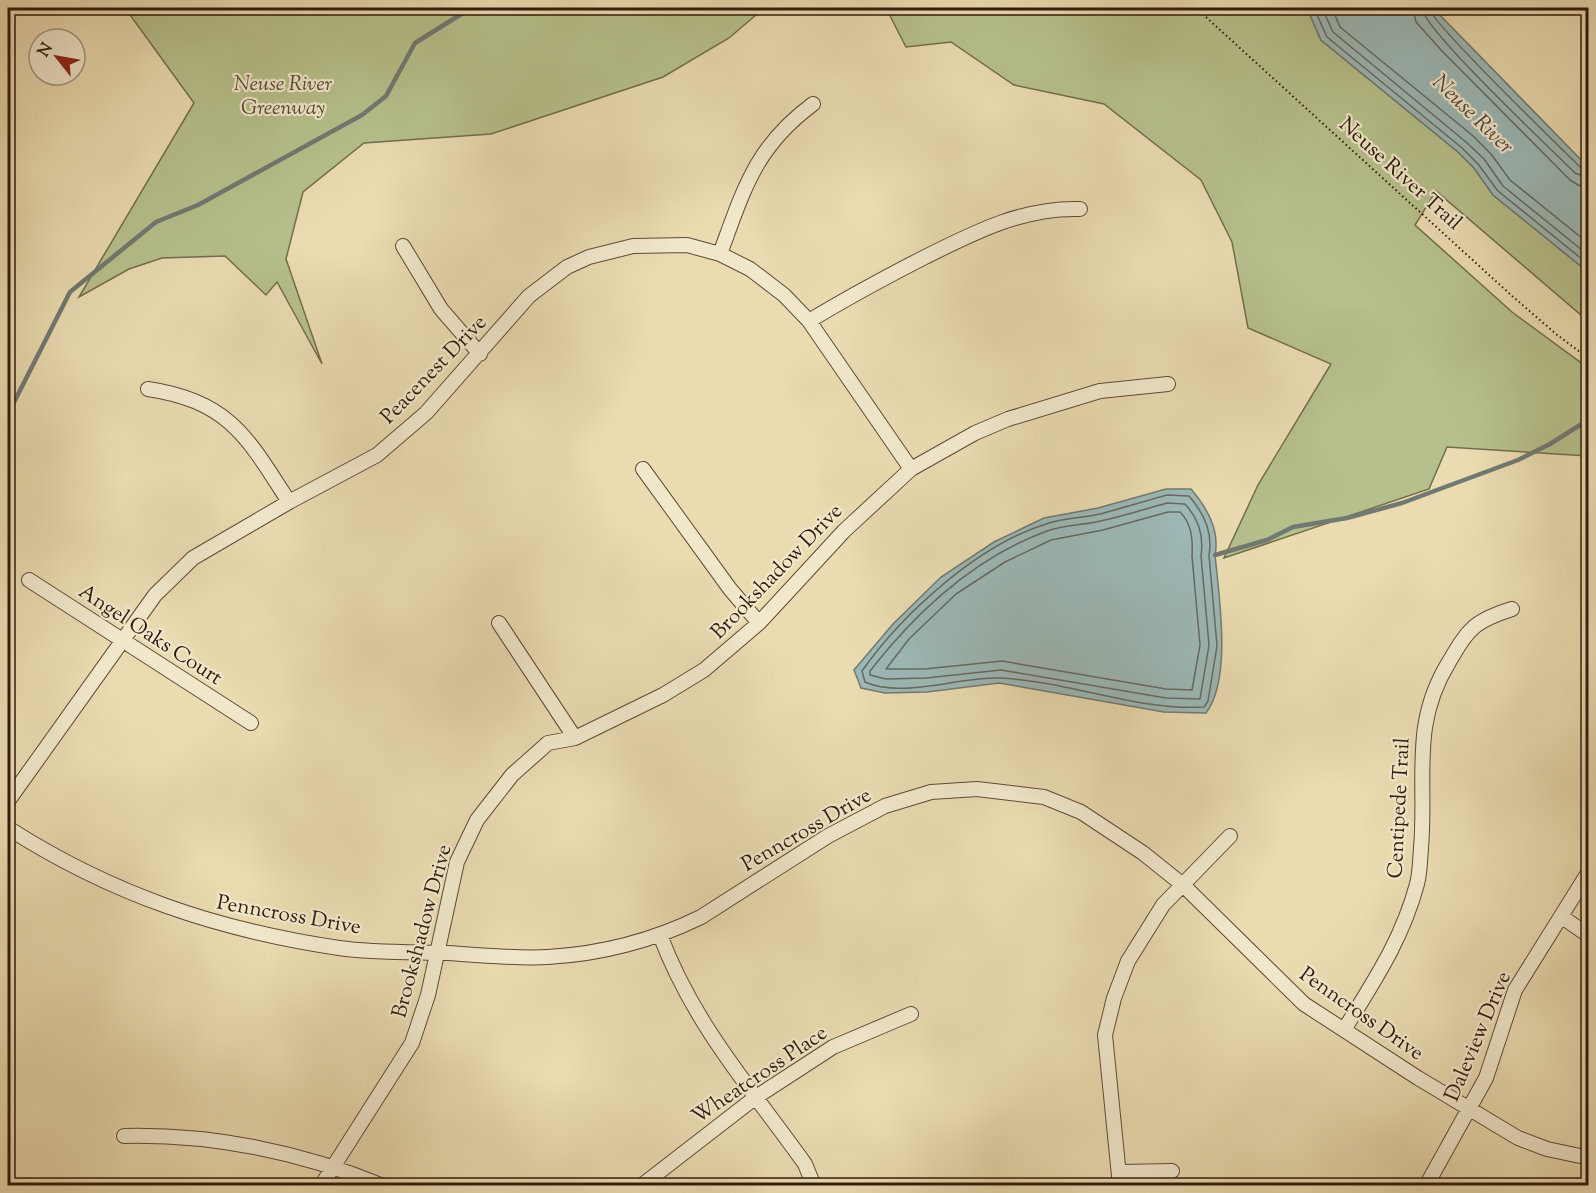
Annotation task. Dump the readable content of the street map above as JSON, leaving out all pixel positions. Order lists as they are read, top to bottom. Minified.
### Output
{"streets":{"street":["Peacenest Drive","Brookshadow Drive","Angel Oaks Court","Centipede Trail","Penncross Drive","Daleview Drive","Wheatcross Place"],"path":["Neuse River Trail"]},"crossings":[["Peacenest Drive","Brookshadow Drive"],["Peacenest Drive","Angel Oaks Court"],["Brookshadow Drive","Penncross Drive"],["Centipede Trail","Penncross Drive"],["Penncross Drive","Daleview Drive"]],"water":["Neuse River"],"parks":["Neuse River Greenway"],"north":"top left"}
